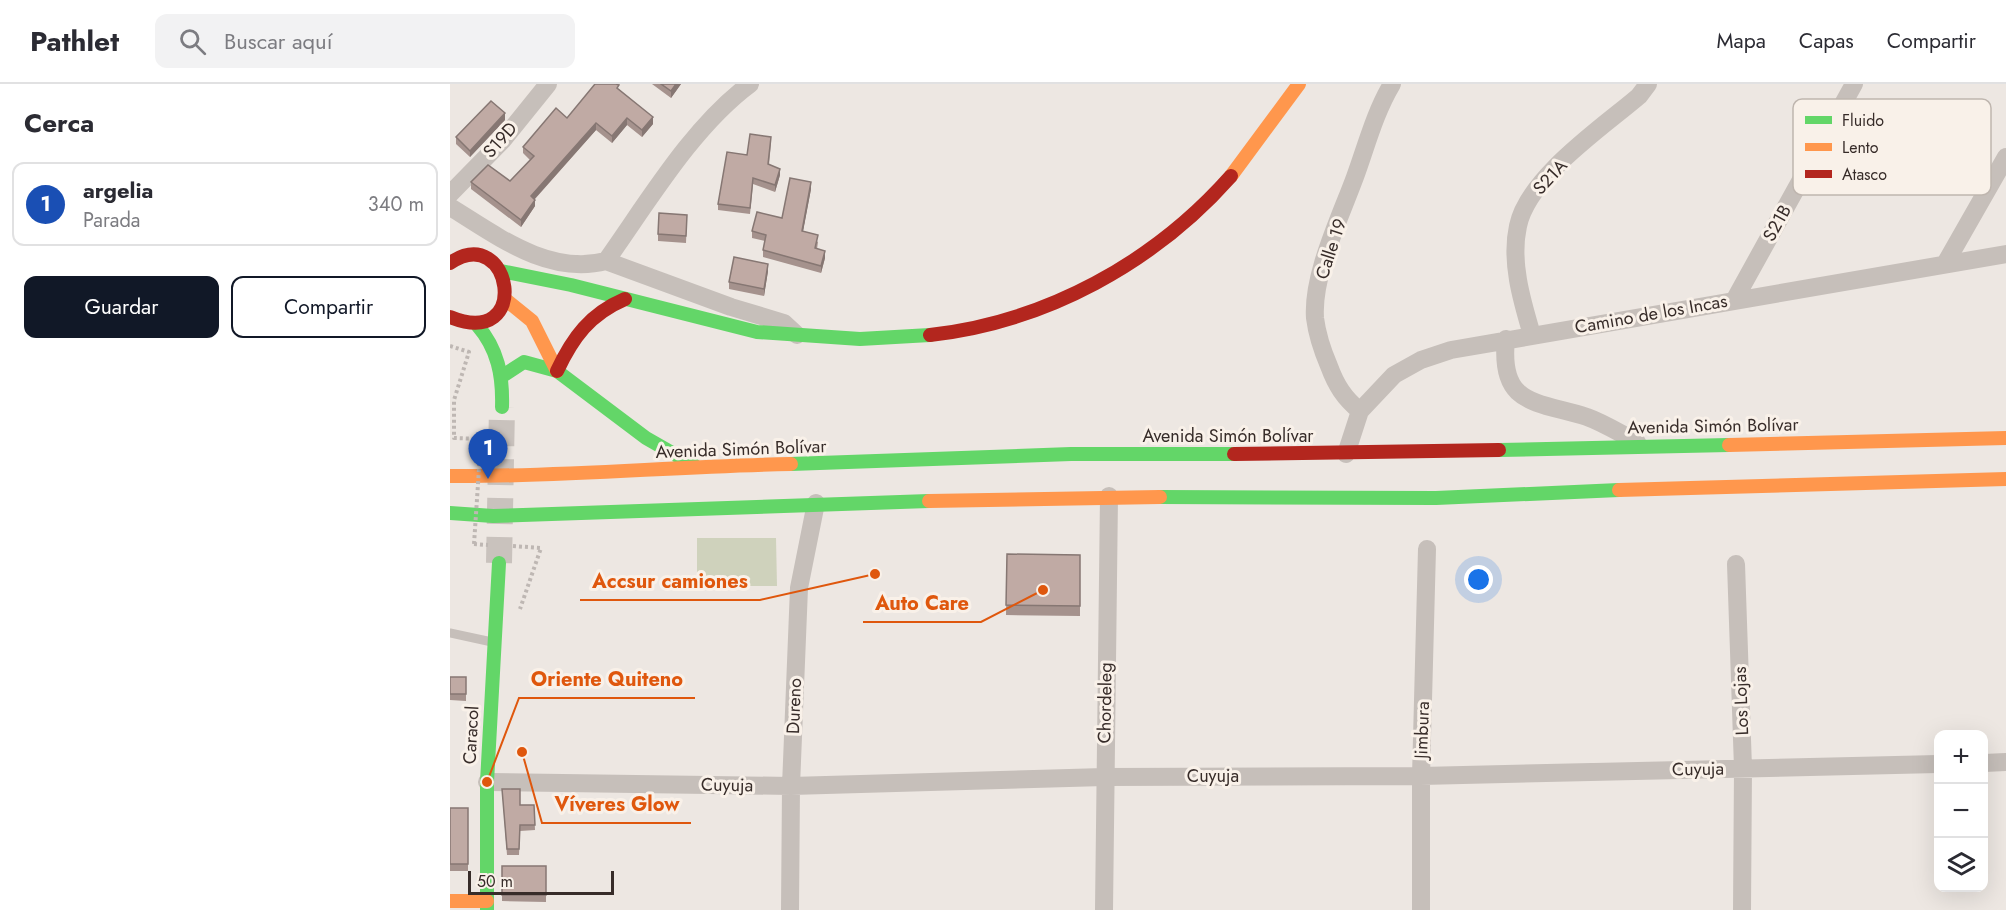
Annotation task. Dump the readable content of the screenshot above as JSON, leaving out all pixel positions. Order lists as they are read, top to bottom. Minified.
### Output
{"streets":{"main road":["Avenida Simón Bolívar","Caracol"],"street":["S19D","S21A","S21B","Calle 19","Camino de los Incas","Los Lojas","Chordeleg","Dureno","Jimbura","Cuyuja"]},"crossings":[["S21A","Camino de los Incas"],["S21B","Camino de los Incas"],["Calle 19","Camino de los Incas"],["Camino de los Incas","Avenida Simón Bolívar"],["Los Lojas","Cuyuja"],["Chordeleg","Cuyuja"],["Dureno","Cuyuja"],["Jimbura","Cuyuja"],["Caracol","Cuyuja"]],"places":["Accsur camiones","Auto Care","Víveres Glow","Oriente Quiteno"],"legend":["Fluido","Lento","Atasco"],"scale_bar":"50 m","page":{"header":"Pathlet","search":"Buscar aquí","nav":["Mapa","Capas","Compartir"],"heading":"Cerca","list":[{"mark":"1","name":"argelia","note":"Parada","value":"340 m"}],"buttons":["Guardar","Compartir"],"pins":"1","map_buttons":["+","−"],"scale":"50 m"}}
